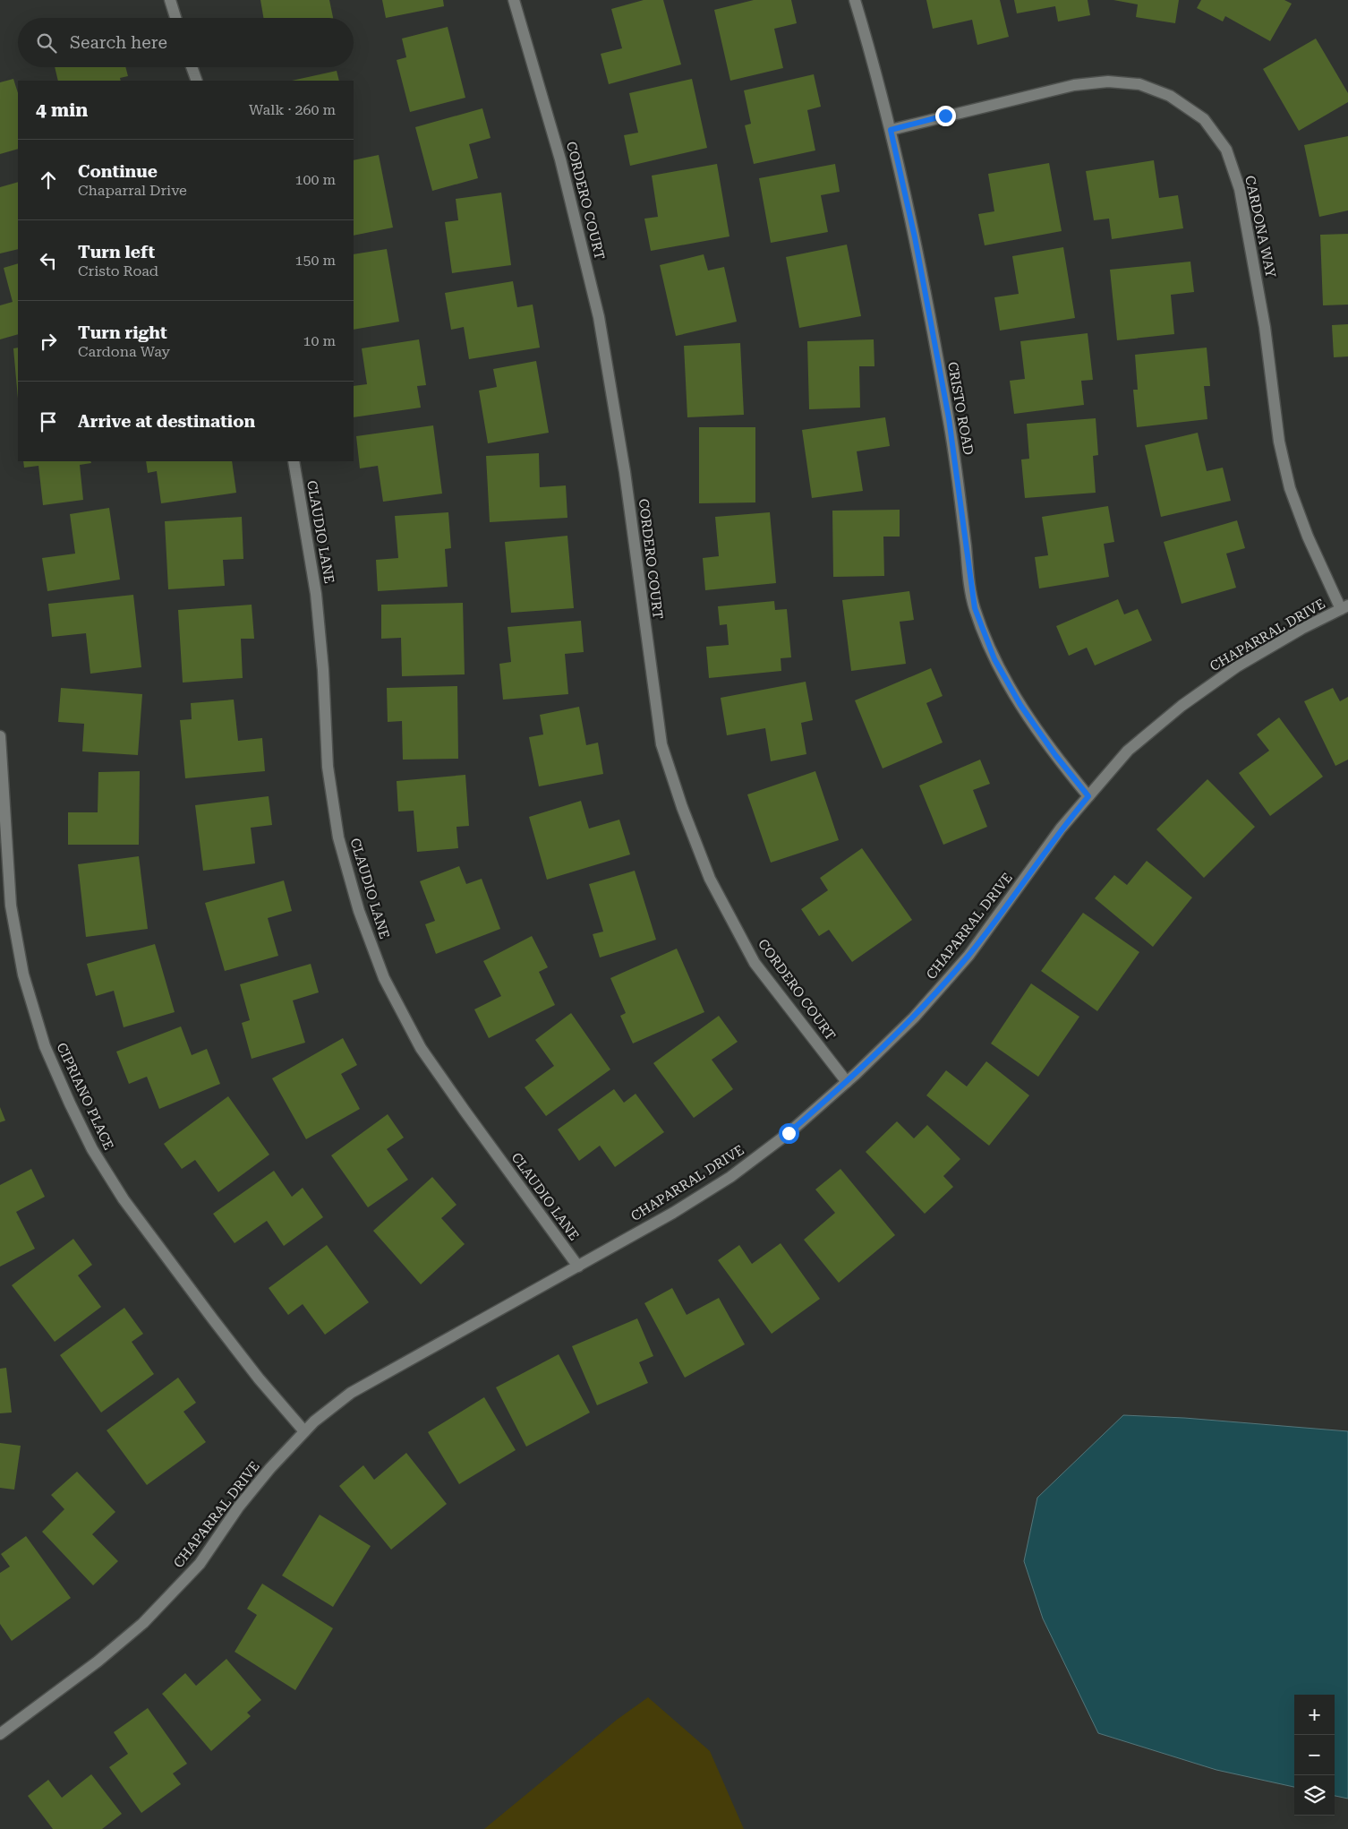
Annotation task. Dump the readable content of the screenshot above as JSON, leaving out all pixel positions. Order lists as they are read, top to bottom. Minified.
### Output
{"streets":{"street":["CORDERO COURT","CARDONA WAY","CRISTO ROAD","CLAUDIO LANE","CHAPARRAL DRIVE","CIPRIANO PLACE"]},"crossings":[["CORDERO COURT","CHAPARRAL DRIVE"],["CARDONA WAY","CRISTO ROAD"],["CARDONA WAY","CHAPARRAL DRIVE"],["CRISTO ROAD","CHAPARRAL DRIVE"],["CLAUDIO LANE","CHAPARRAL DRIVE"],["CHAPARRAL DRIVE","CIPRIANO PLACE"]],"page":{"search":"Search here","heading":["4 min","Walk · 260 m"],"list":[["Continue","Chaparral Drive","100 m"],["Turn left","Cristo Road","150 m"],["Turn right","Cardona Way","10 m"],"Arrive at destination"],"map_buttons":["+","−"]}}
